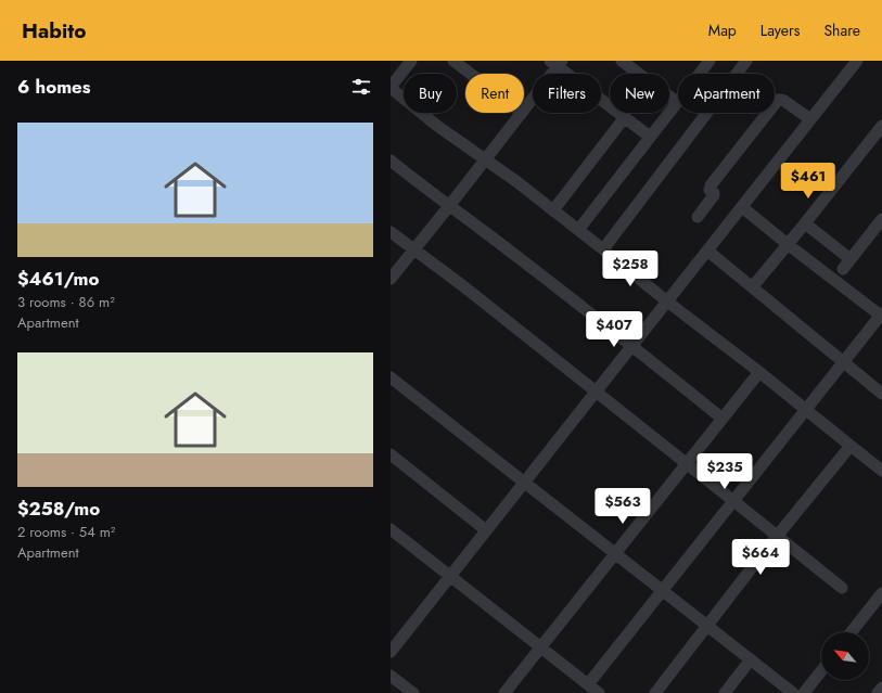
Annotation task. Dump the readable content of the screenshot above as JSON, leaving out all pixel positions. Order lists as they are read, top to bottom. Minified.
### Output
{"north":"top left","page":{"header":"Habito","nav":["Map","Layers","Share"],"heading":"6 homes","chip":["Buy","Rent","Filters","New","Apartment"],"list":[{"name":"$461/mo","note":"3 rooms · 86 m² · Apartment"},{"name":"$258/mo","note":"2 rooms · 54 m² · Apartment"}],"price":["$461","$258","$407","$235","$563","$664"]}}
